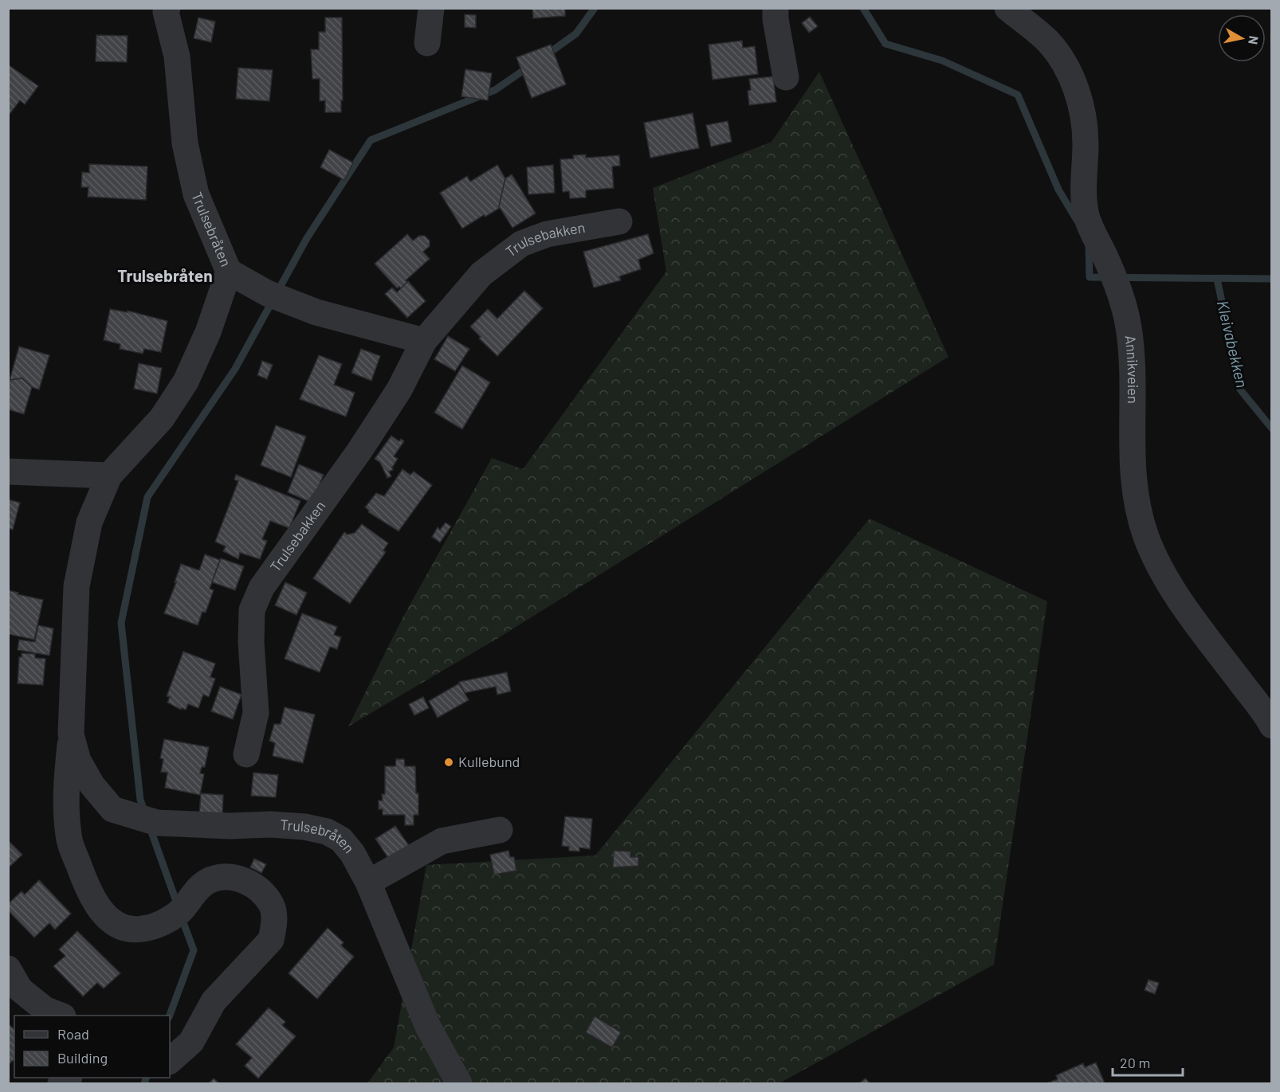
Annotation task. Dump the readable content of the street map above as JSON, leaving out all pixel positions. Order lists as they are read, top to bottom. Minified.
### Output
{"streets":{"street":["Trulsebråten","Trulsebakken","Annikveien"]},"districts":["Trulsebråten"],"water":["Kleivabekken"],"places":["Kullebund"],"legend":["Road","Building"],"scale_bar":"20 m","north":"right"}
